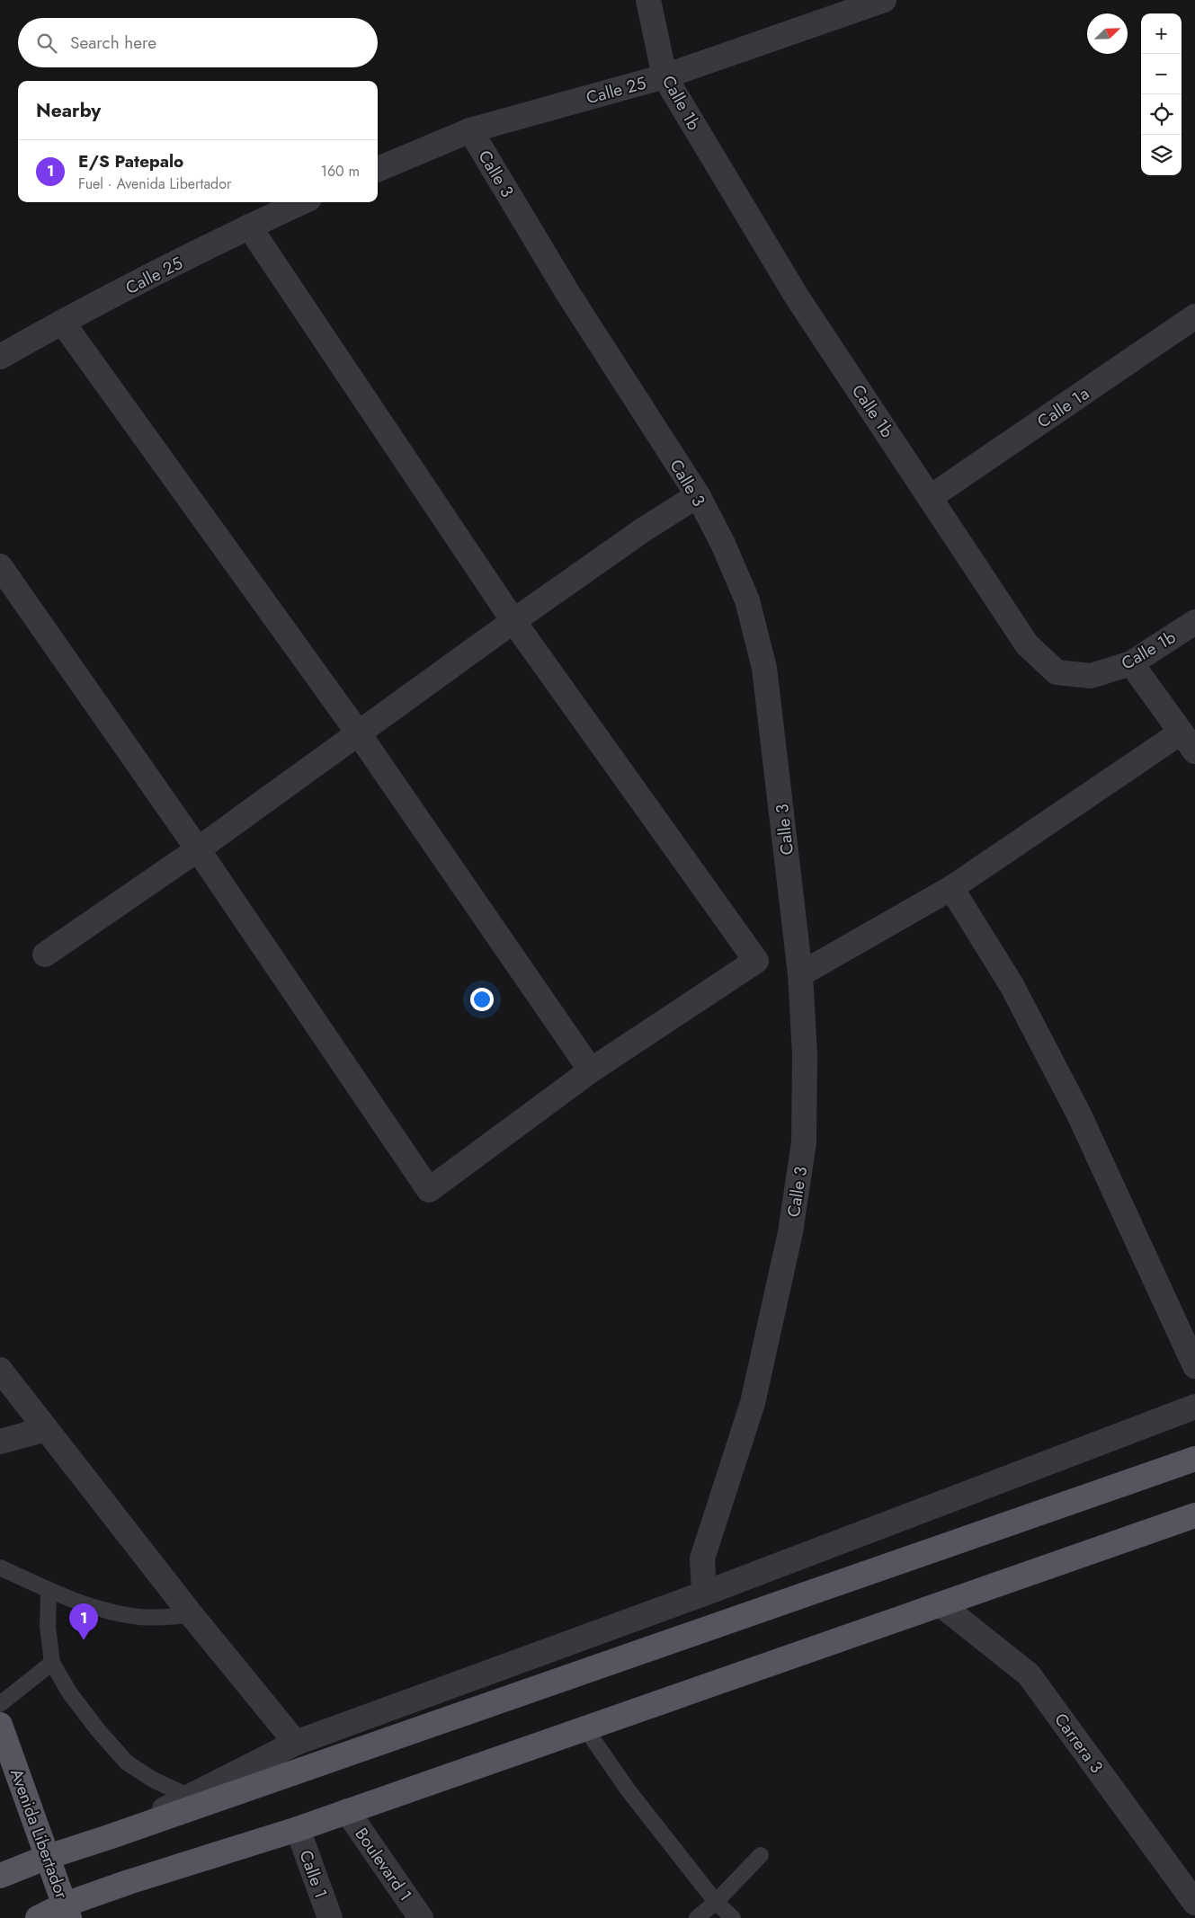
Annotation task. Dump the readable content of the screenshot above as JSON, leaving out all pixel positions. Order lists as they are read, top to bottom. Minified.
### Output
{"streets":{"main road":["Avenida Libertador"],"street":["Calle 25","Calle 1b","Calle 3","Calle 1a","Carrera 3","Boulevard 1","Calle 1"]},"crossings":[["Calle 25","Calle 1b"],["Calle 25","Calle 3"],["Calle 1b","Calle 1a"]],"north":"top right","page":{"map_buttons":["+","−"],"search":"Search here","heading":"Nearby","list":[{"mark":"1","name":"E/S Patepalo","note":"Fuel · Avenida Libertador","value":"160 m"}],"pins":"1"}}
